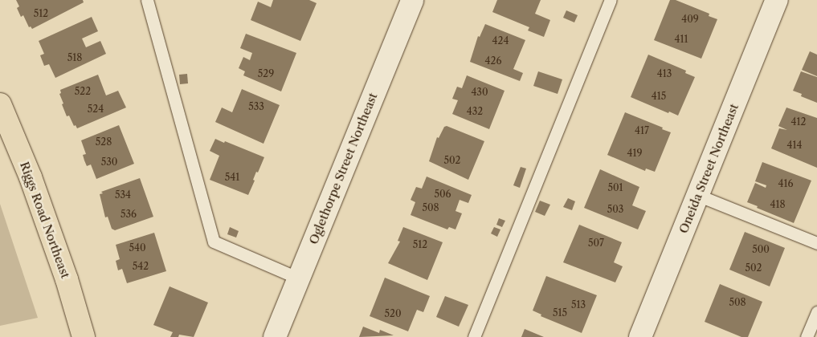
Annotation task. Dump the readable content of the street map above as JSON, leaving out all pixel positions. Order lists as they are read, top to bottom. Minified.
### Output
{"streets":{"main road":["Riggs Road Northeast"],"street":["Oglethorpe Street Northeast","Oneida Street Northeast"]},"house_numbers":["512","409","411","424","518","426","529","413","522","430","415","533","524","432","412","417","528","414","419","502","530","541","416","501","506","534","418","508","503","536","507","512","540","500","542","502","508","513","515","520"]}
